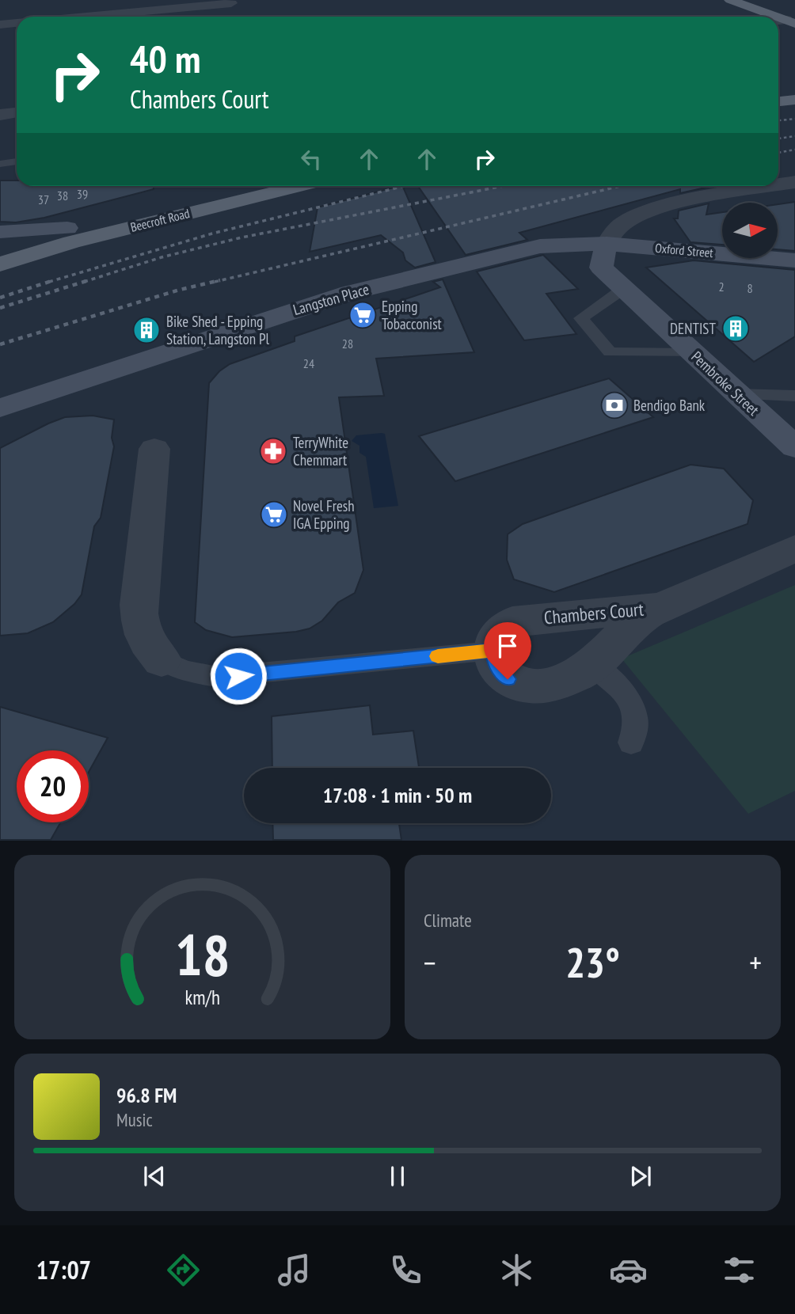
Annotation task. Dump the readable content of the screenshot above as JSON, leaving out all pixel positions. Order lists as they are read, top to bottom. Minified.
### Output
{"streets":{"main road":["Beecroft Road"],"street":["Oxford Street","Langston Place","Pembroke Street","Chambers Court"]},"crossings":[["Oxford Street","Langston Place"],["Oxford Street","Pembroke Street"],["Langston Place","Pembroke Street"]],"places":{"supermarket":["Epping Tobacconist","Novel Fresh IGA Epping"],"building":["DENTIST","Bike Shed - Epping Station, Langston Pl"],"bank":["Bendigo Bank"],"pharmacy":["TerryWhite Chemmart"]},"house_numbers":["39","38","37","2","8","28","24"],"north":"right","page":{"turn":["40 m","Chambers Court"],"limit":"20","trip":"17:08 · 1 min · 50 m","tile":"Climate","heat":["−","23°","+"],"song":["96.8 FM","Music"],"tabs":"17:07","gauge":["18","km/h"]}}
